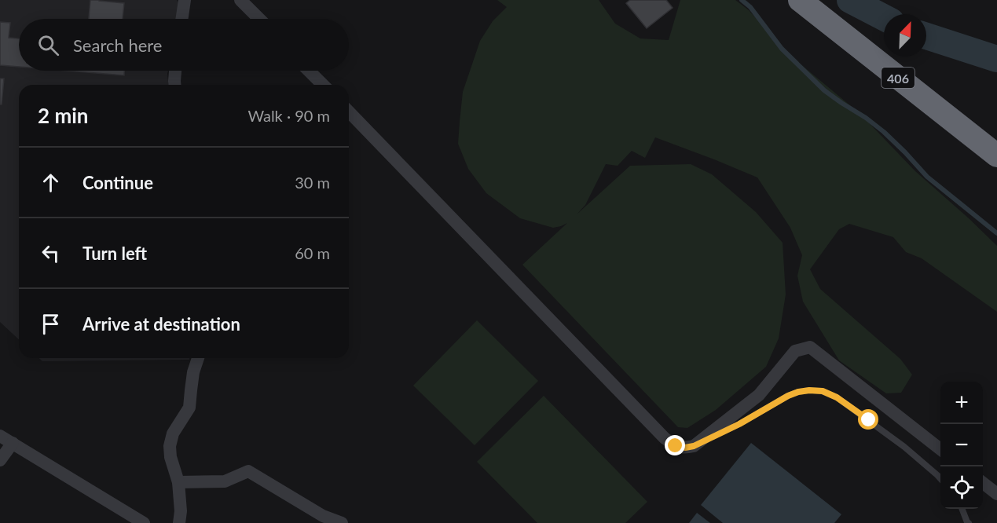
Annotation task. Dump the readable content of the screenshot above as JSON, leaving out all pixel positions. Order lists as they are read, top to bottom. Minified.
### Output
{"streets":{"highway":["406"]},"north":"top right","page":{"search":"Search here","heading":["2 min","Walk · 90 m"],"list":[["Continue","30 m"],["Turn left","60 m"],"Arrive at destination"],"map_buttons":["+","−"]}}
